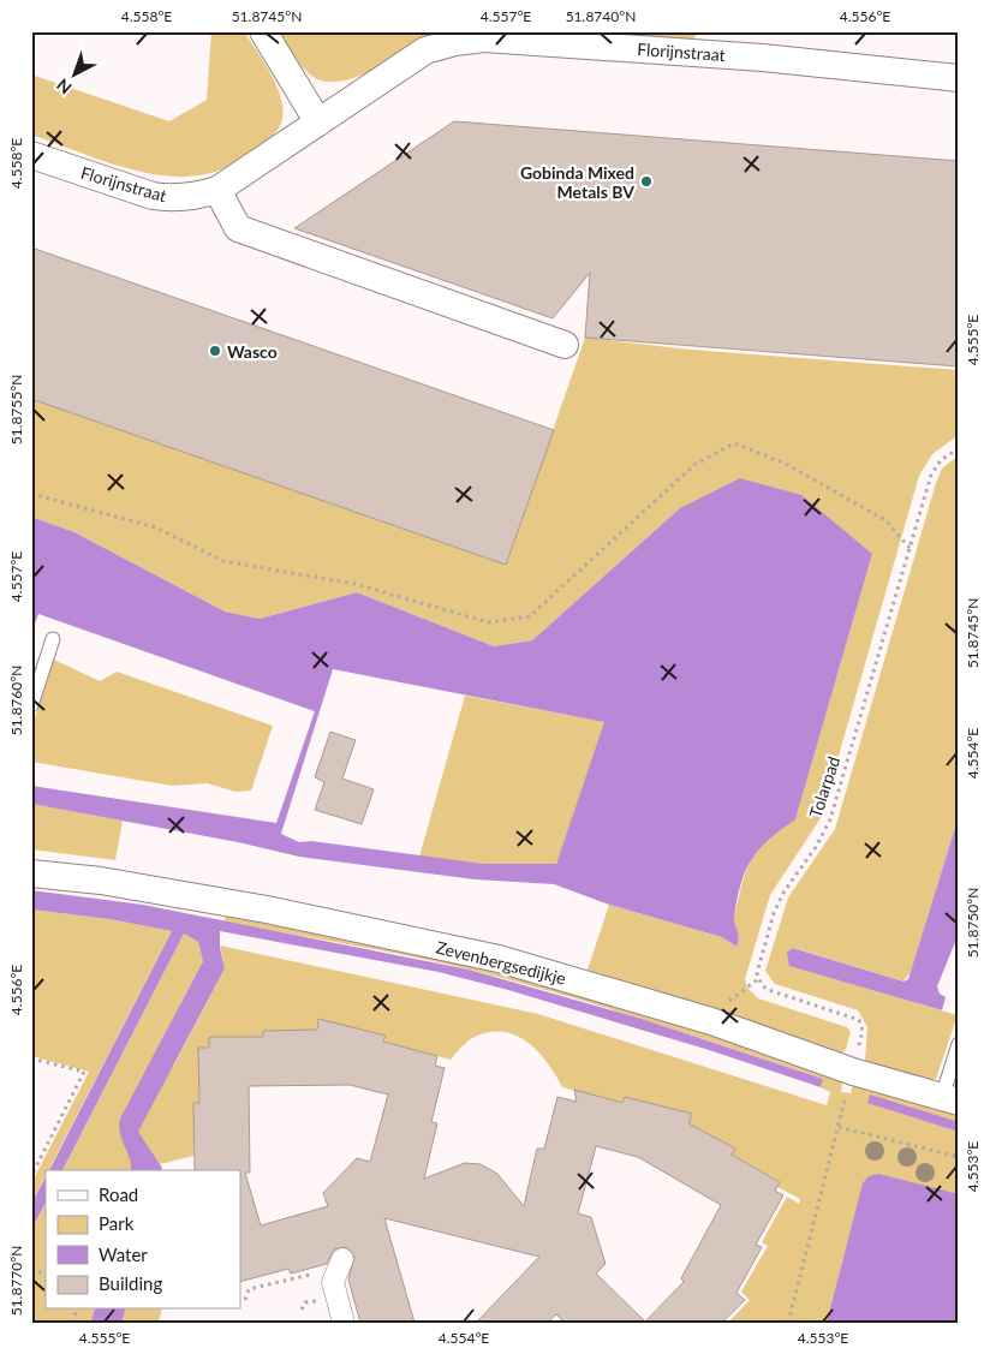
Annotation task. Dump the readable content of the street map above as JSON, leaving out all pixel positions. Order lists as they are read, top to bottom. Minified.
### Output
{"streets":{"street":["Florijnstraat","Zevenbergsedijkje"],"path":["Tolarpad"]},"crossings":[["Tolarpad","Zevenbergsedijkje"]],"places":["Gobinda Mixed Metals BV","Wasco"],"legend":["Road","Park","Water","Building"],"north":"bottom left","coordinates":["4.558°E","51.8745°N","4.557°E","51.8740°N","4.556°E","4.555°E","51.8755°N","51.8760°N","4.554°E","51.8750°N","4.553°E","51.8770°N"]}
